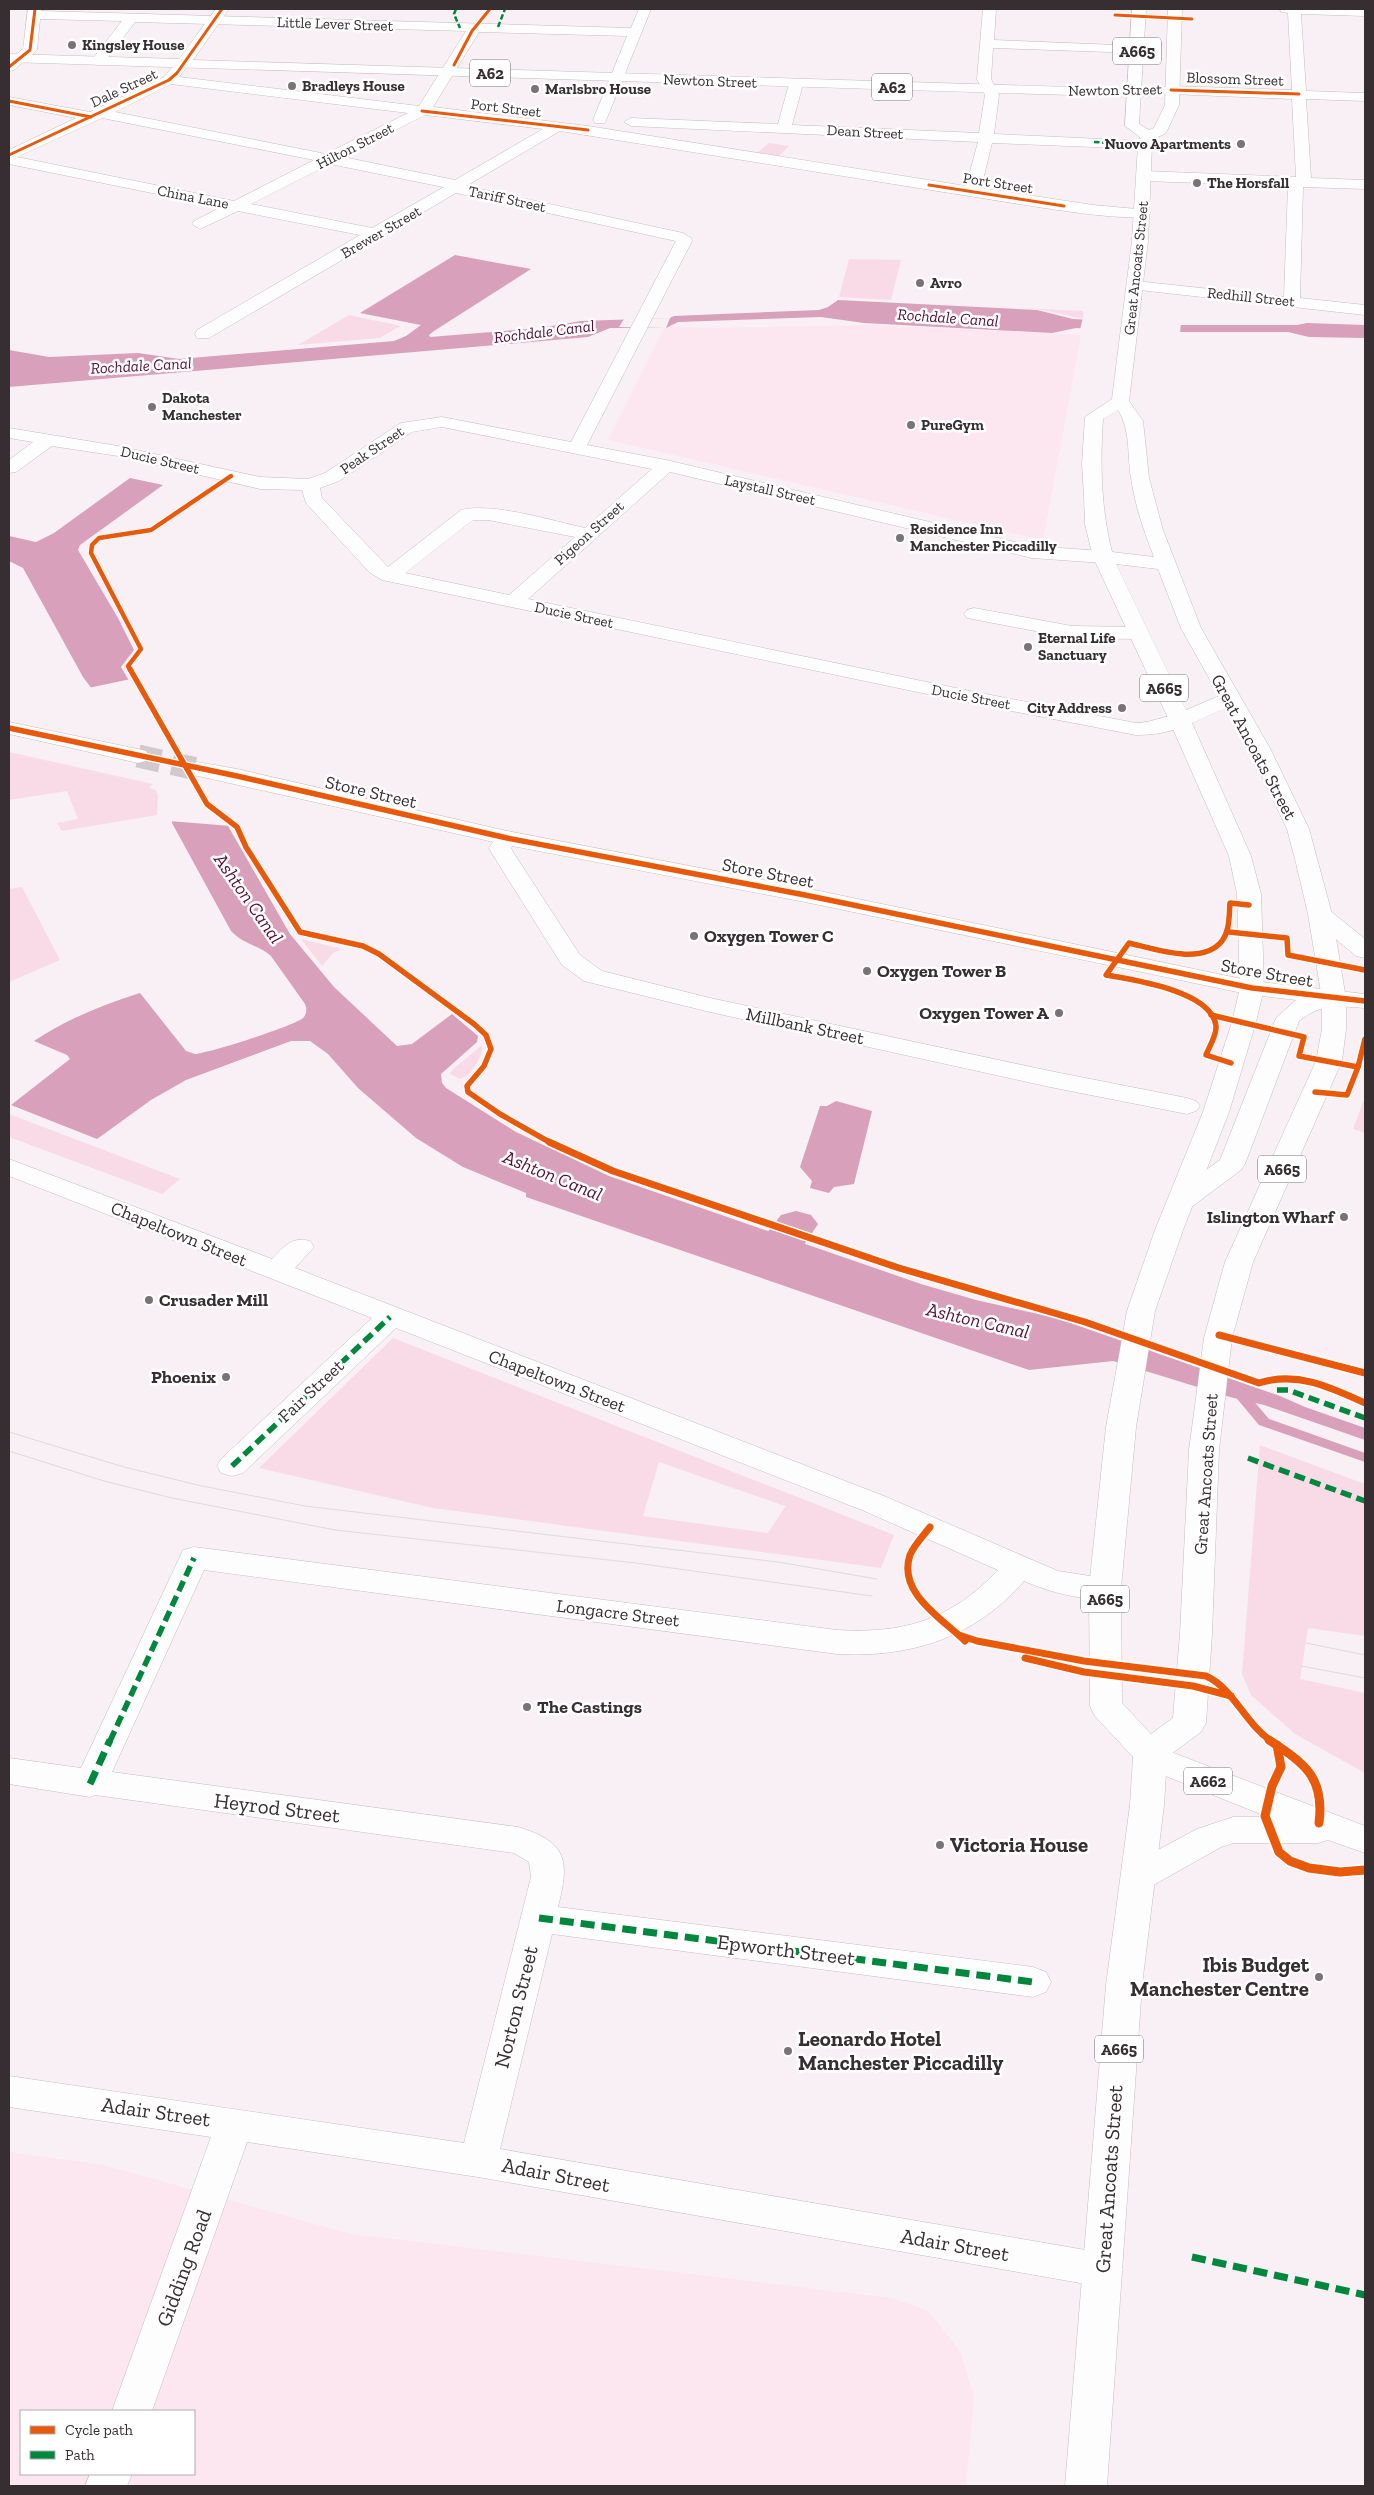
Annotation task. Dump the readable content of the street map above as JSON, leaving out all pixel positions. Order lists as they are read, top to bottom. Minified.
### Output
{"streets":{"main road":["Little Lever Street","A665","A62","Blossom Street","Newton Street","Dale Street","Port Street","Dean Street","Hilton Street","China Lane","Tariff Street","Brewer Street","Great Ancoats Street","Redhill Street","Peak Street","Ducie Street","Laystall Street","Pigeon Street","Store Street","Millbank Street","Chapeltown Street","Fair Street","Longacre Street","A662","Heyrod Street","Epworth Street","Norton Street","Adair Street","Gidding Road"]},"crossings":[["Little Lever Street","Dale Street"],["Little Lever Street","Hilton Street"],["A665","Blossom Street"],["A665","Newton Street"],["A665","Dean Street"],["A665","Great Ancoats Street"],["A665","Ducie Street"],["A665","Laystall Street"],["A665","Store Street"],["A665","Chapeltown Street"],["A665","A662"],["Blossom Street","Newton Street"],["Newton Street","Dale Street"],["Newton Street","Hilton Street"],["Dale Street","Port Street"],["Dale Street","Tariff Street"],["Port Street","Hilton Street"],["Port Street","Brewer Street"],["Port Street","Great Ancoats Street"],["Dean Street","Great Ancoats Street"],["Hilton Street","China Lane"],["Hilton Street","Tariff Street"],["China Lane","Brewer Street"],["Tariff Street","Brewer Street"],["Tariff Street","Laystall Street"],["Great Ancoats Street","Redhill Street"],["Great Ancoats Street","Ducie Street"],["Great Ancoats Street","Laystall Street"],["Great Ancoats Street","Store Street"],["Great Ancoats Street","A662"],["Great Ancoats Street","Adair Street"],["Peak Street","Ducie Street"],["Peak Street","Laystall Street"],["Ducie Street","Pigeon Street"],["Laystall Street","Pigeon Street"],["Store Street","Millbank Street"],["Chapeltown Street","Fair Street"],["Chapeltown Street","Longacre Street"],["Longacre Street","Heyrod Street"],["Heyrod Street","Norton Street"],["Epworth Street","Norton Street"],["Norton Street","Adair Street"],["Adair Street","Gidding Road"]],"water":["Rochdale Canal","Ashton Canal"],"places":["Kingsley House","Bradleys House","Marlsbro House","Nuovo Apartments","The Horsfall","Avro","Dakota Manchester","PureGym","Residence Inn Manchester Piccadilly","Eternal Life Sanctuary","City Address","Oxygen Tower C","Oxygen Tower B","Oxygen Tower A","Islington Wharf","Crusader Mill","Phoenix","The Castings","Victoria House","Ibis Budget Manchester Centre","Leonardo Hotel Manchester Piccadilly"],"legend":["Cycle path","Path"]}
